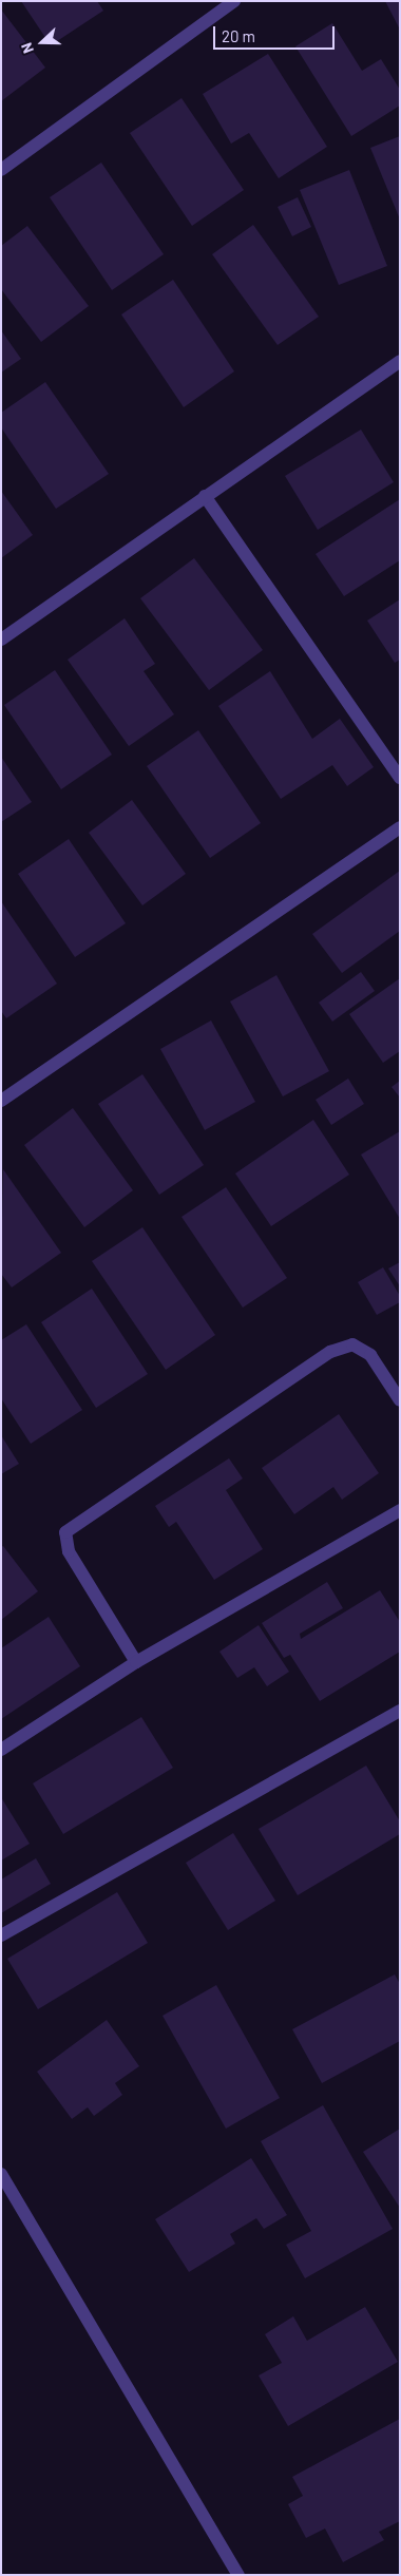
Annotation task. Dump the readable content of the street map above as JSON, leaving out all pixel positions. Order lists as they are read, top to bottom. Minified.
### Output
{"scale_bar":"20 m","north":"left"}
